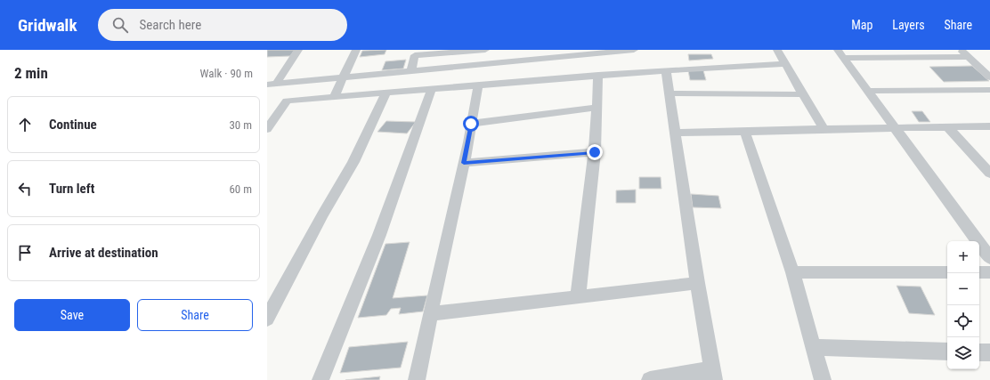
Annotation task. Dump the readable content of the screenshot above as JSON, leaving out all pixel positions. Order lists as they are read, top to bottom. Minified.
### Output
{"page":{"header":"Gridwalk","search":"Search here","nav":["Map","Layers","Share"],"heading":["2 min","Walk · 90 m"],"list":[["Continue","30 m"],["Turn left","60 m"],"Arrive at destination"],"map_buttons":["+","−"],"buttons":["Save","Share"]}}
